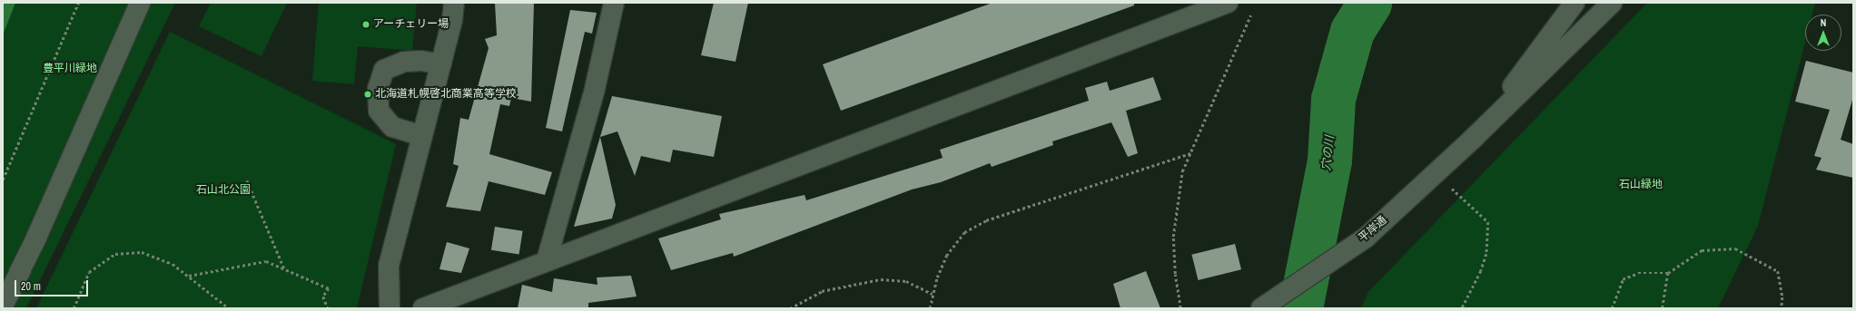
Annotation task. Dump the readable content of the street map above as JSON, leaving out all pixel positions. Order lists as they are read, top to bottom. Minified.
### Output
{"streets":{"street":["平岸通"]},"water":["穴の川"],"parks":["豊平川緑地","石山緑地","石山北公園"],"places":["アーチェリー場","北海道札幌啓北商業高等学校"],"scale_bar":"20 m","north":"top"}
